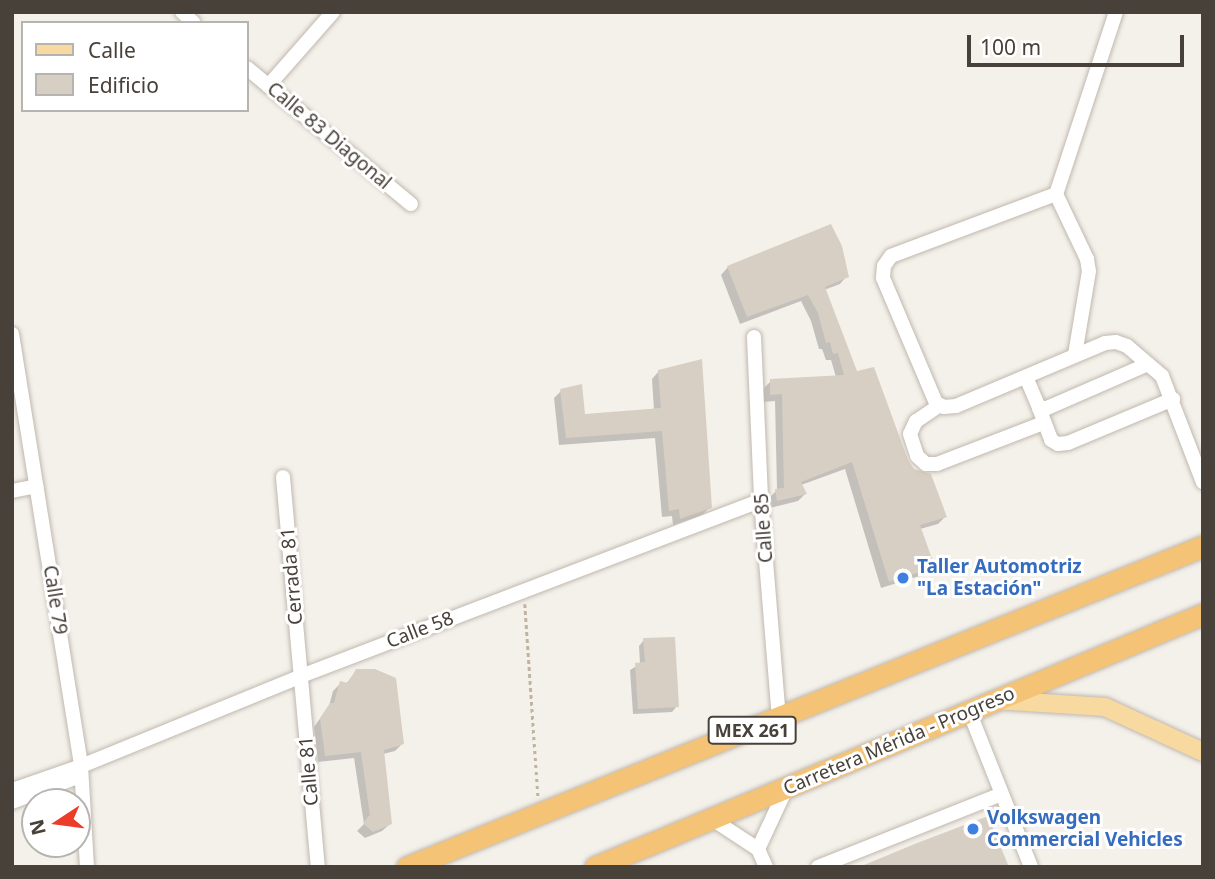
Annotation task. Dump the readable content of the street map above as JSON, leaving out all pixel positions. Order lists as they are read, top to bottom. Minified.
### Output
{"streets":{"highway":["MEX 261","Carretera Mérida - Progreso"],"street":["Calle 83 Diagonal","Calle 85","Cerrada 81","Calle 79","Calle 58","Calle 81"]},"crossings":[["Calle 85","Calle 58"],["Calle 85","MEX 261"],["Cerrada 81","Calle 58"],["Cerrada 81","Calle 81"],["Calle 79","Calle 58"],["Calle 58","Calle 81"]],"places":["Taller Automotriz \"La Estación\"","Volkswagen Commercial Vehicles"],"legend":["Calle","Edificio"],"scale_bar":"100 m","north":"left"}
